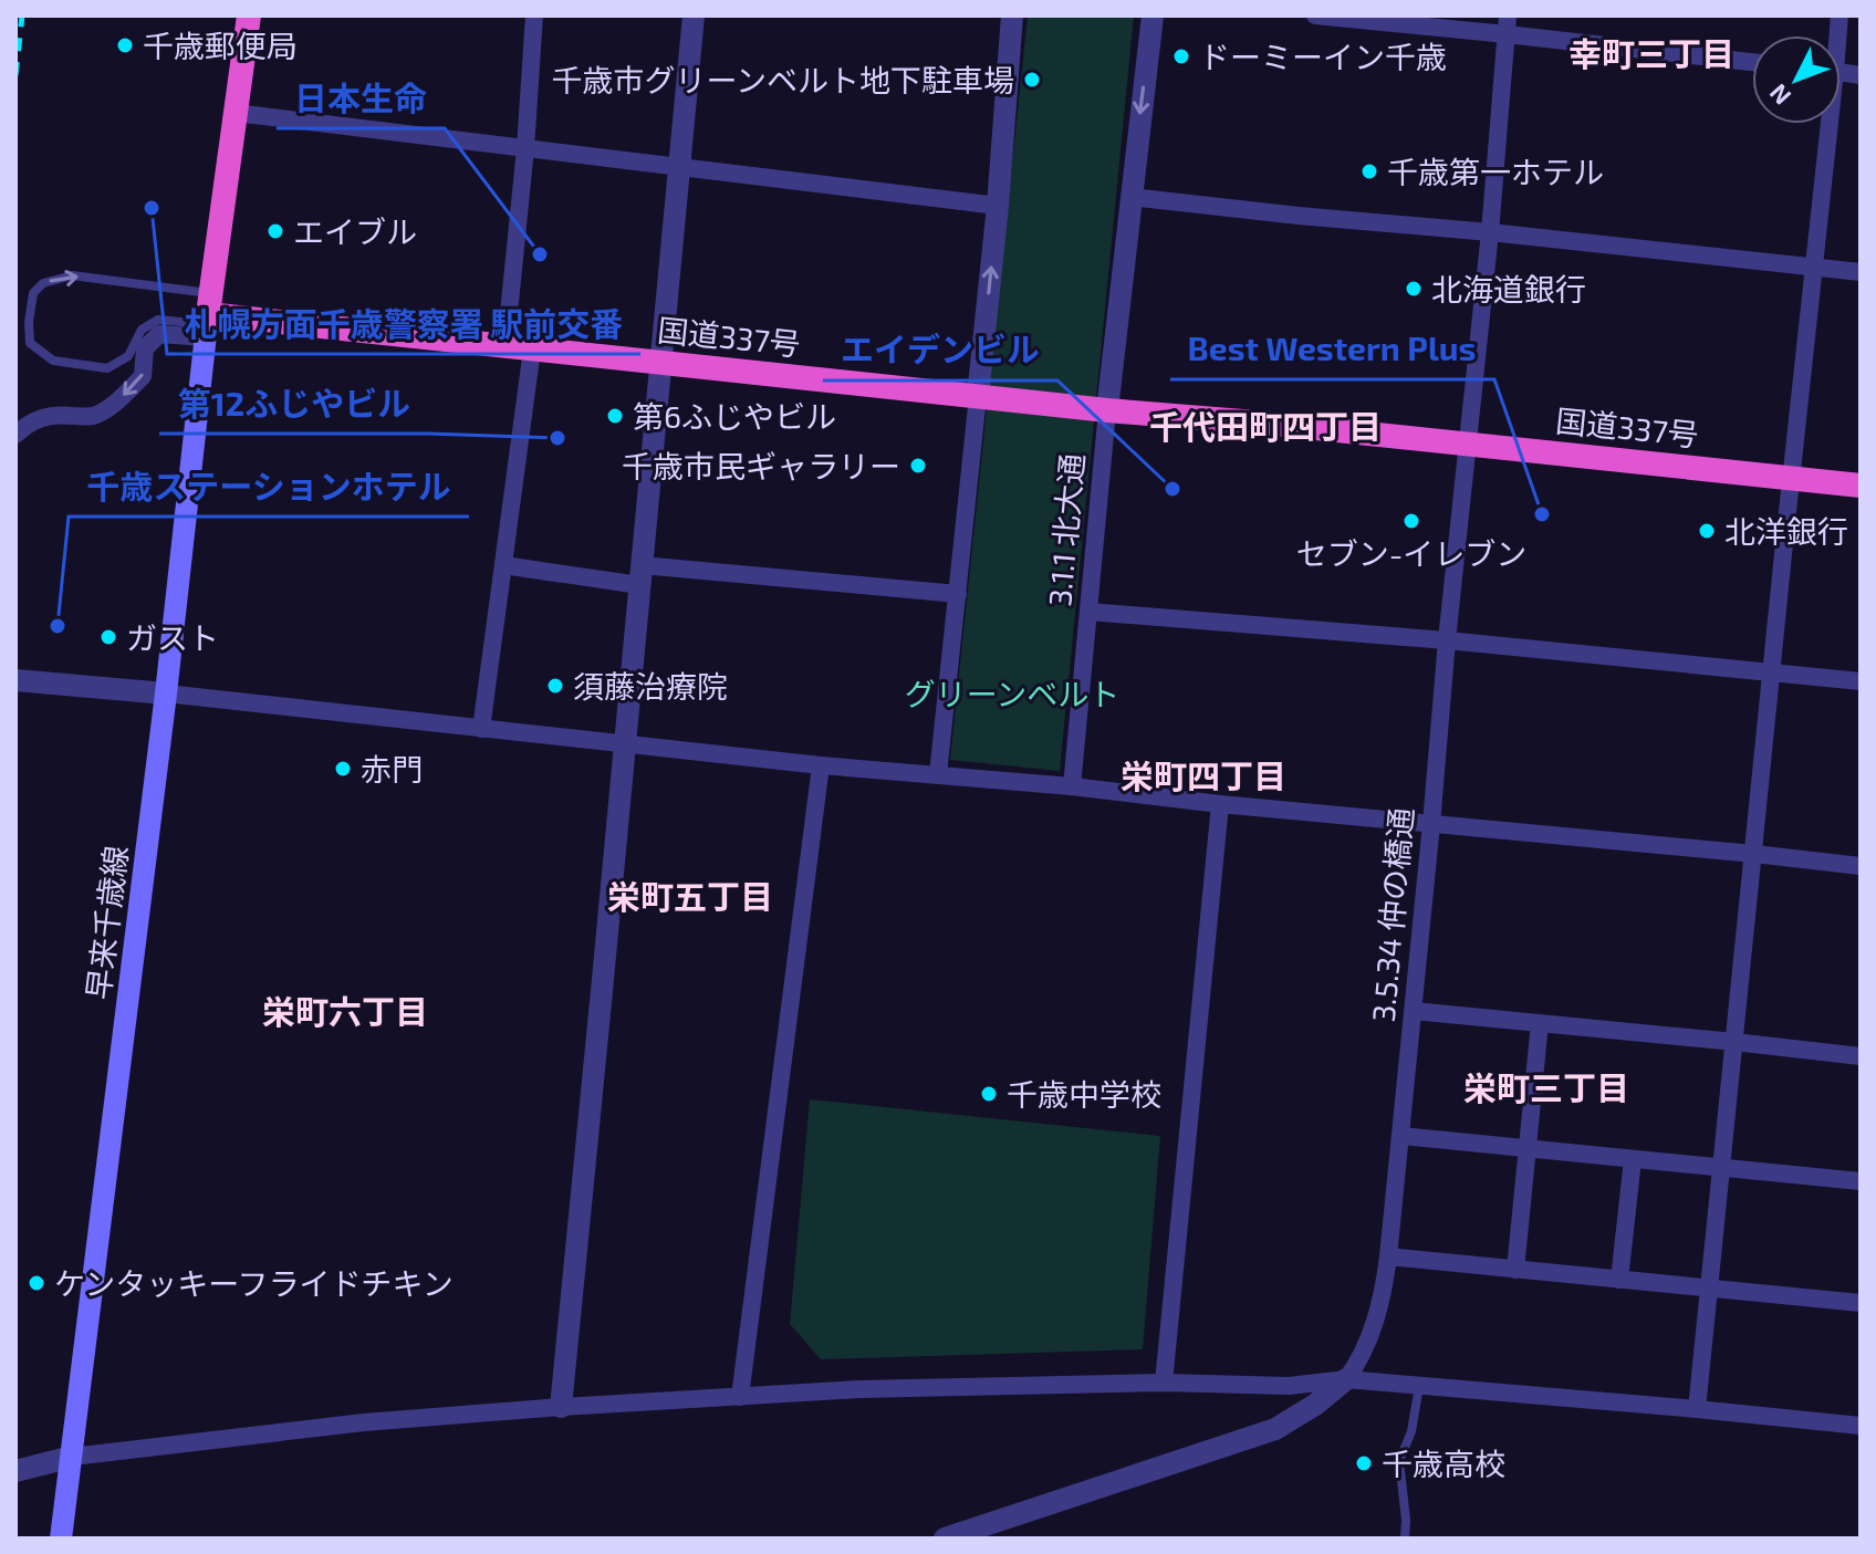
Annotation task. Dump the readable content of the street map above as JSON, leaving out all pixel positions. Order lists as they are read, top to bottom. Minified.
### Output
{"streets":{"highway":["国道337号"],"main road":["早来千歳線"],"street":["3.1.1 北大通","3.5.34 仲の橋通"]},"crossings":[["国道337号","3.1.1 北大通"],["国道337号","3.5.34 仲の橋通"],["国道337号","早来千歳線"]],"districts":["幸町三丁目","千代田町四丁目","栄町四丁目","栄町五丁目","栄町六丁目","栄町三丁目"],"parks":["グリーンベルト"],"places":["千歳郵便局","ドーミーイン千歳","千歳市グリーンベルト地下駐車場","千歳第一ホテル","札幌方面千歳警察署 駅前交番","エイブル","日本生命","北海道銀行","第6ふじやビル","第12ふじやビル","千歳市民ギャラリー","エイデンビル","Best Western Plus","セブン-イレブン","北洋銀行","千歳ステーションホテル","ガスト","須藤治療院","赤門","千歳中学校","ケンタッキーフライドチキン","千歳高校"],"north":"bottom left"}
